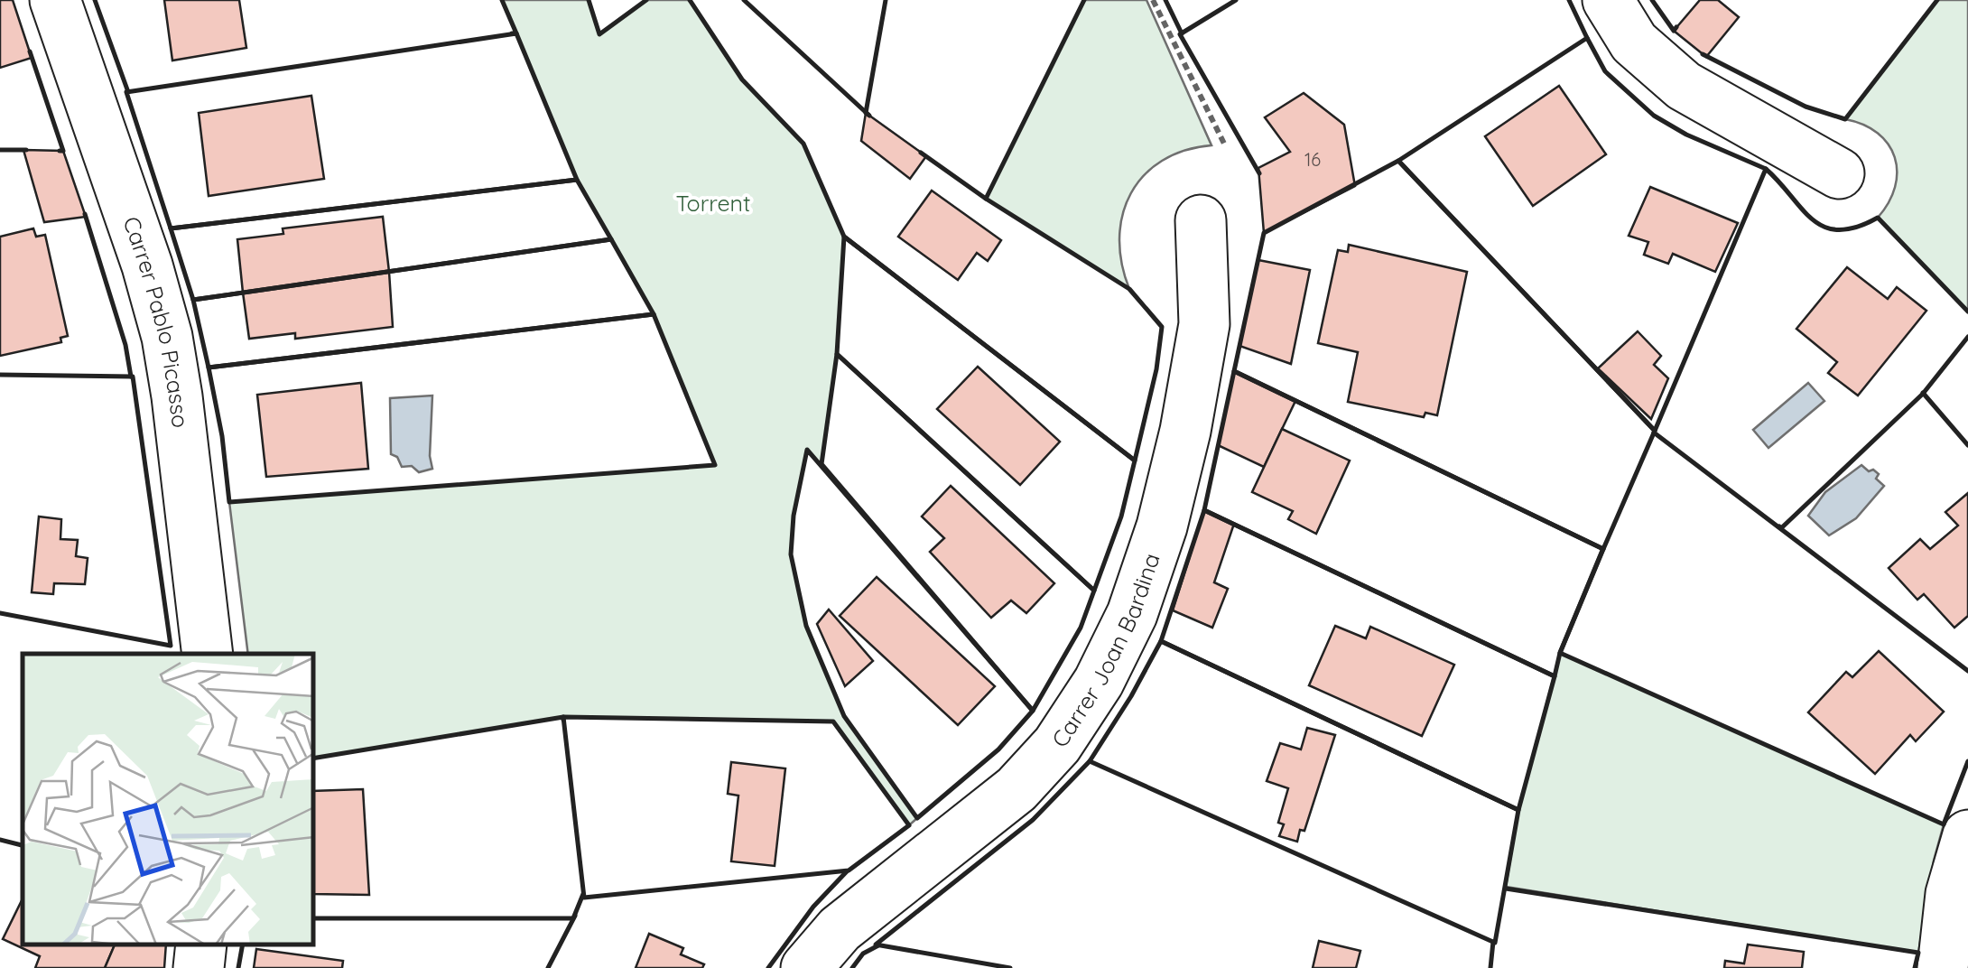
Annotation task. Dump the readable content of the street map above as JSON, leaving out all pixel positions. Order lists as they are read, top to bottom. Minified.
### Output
{"streets":{"street":["Carrer Pablo Picasso","Carrer Joan Bardina"]},"parks":["Torrent"],"house_numbers":["16"]}
